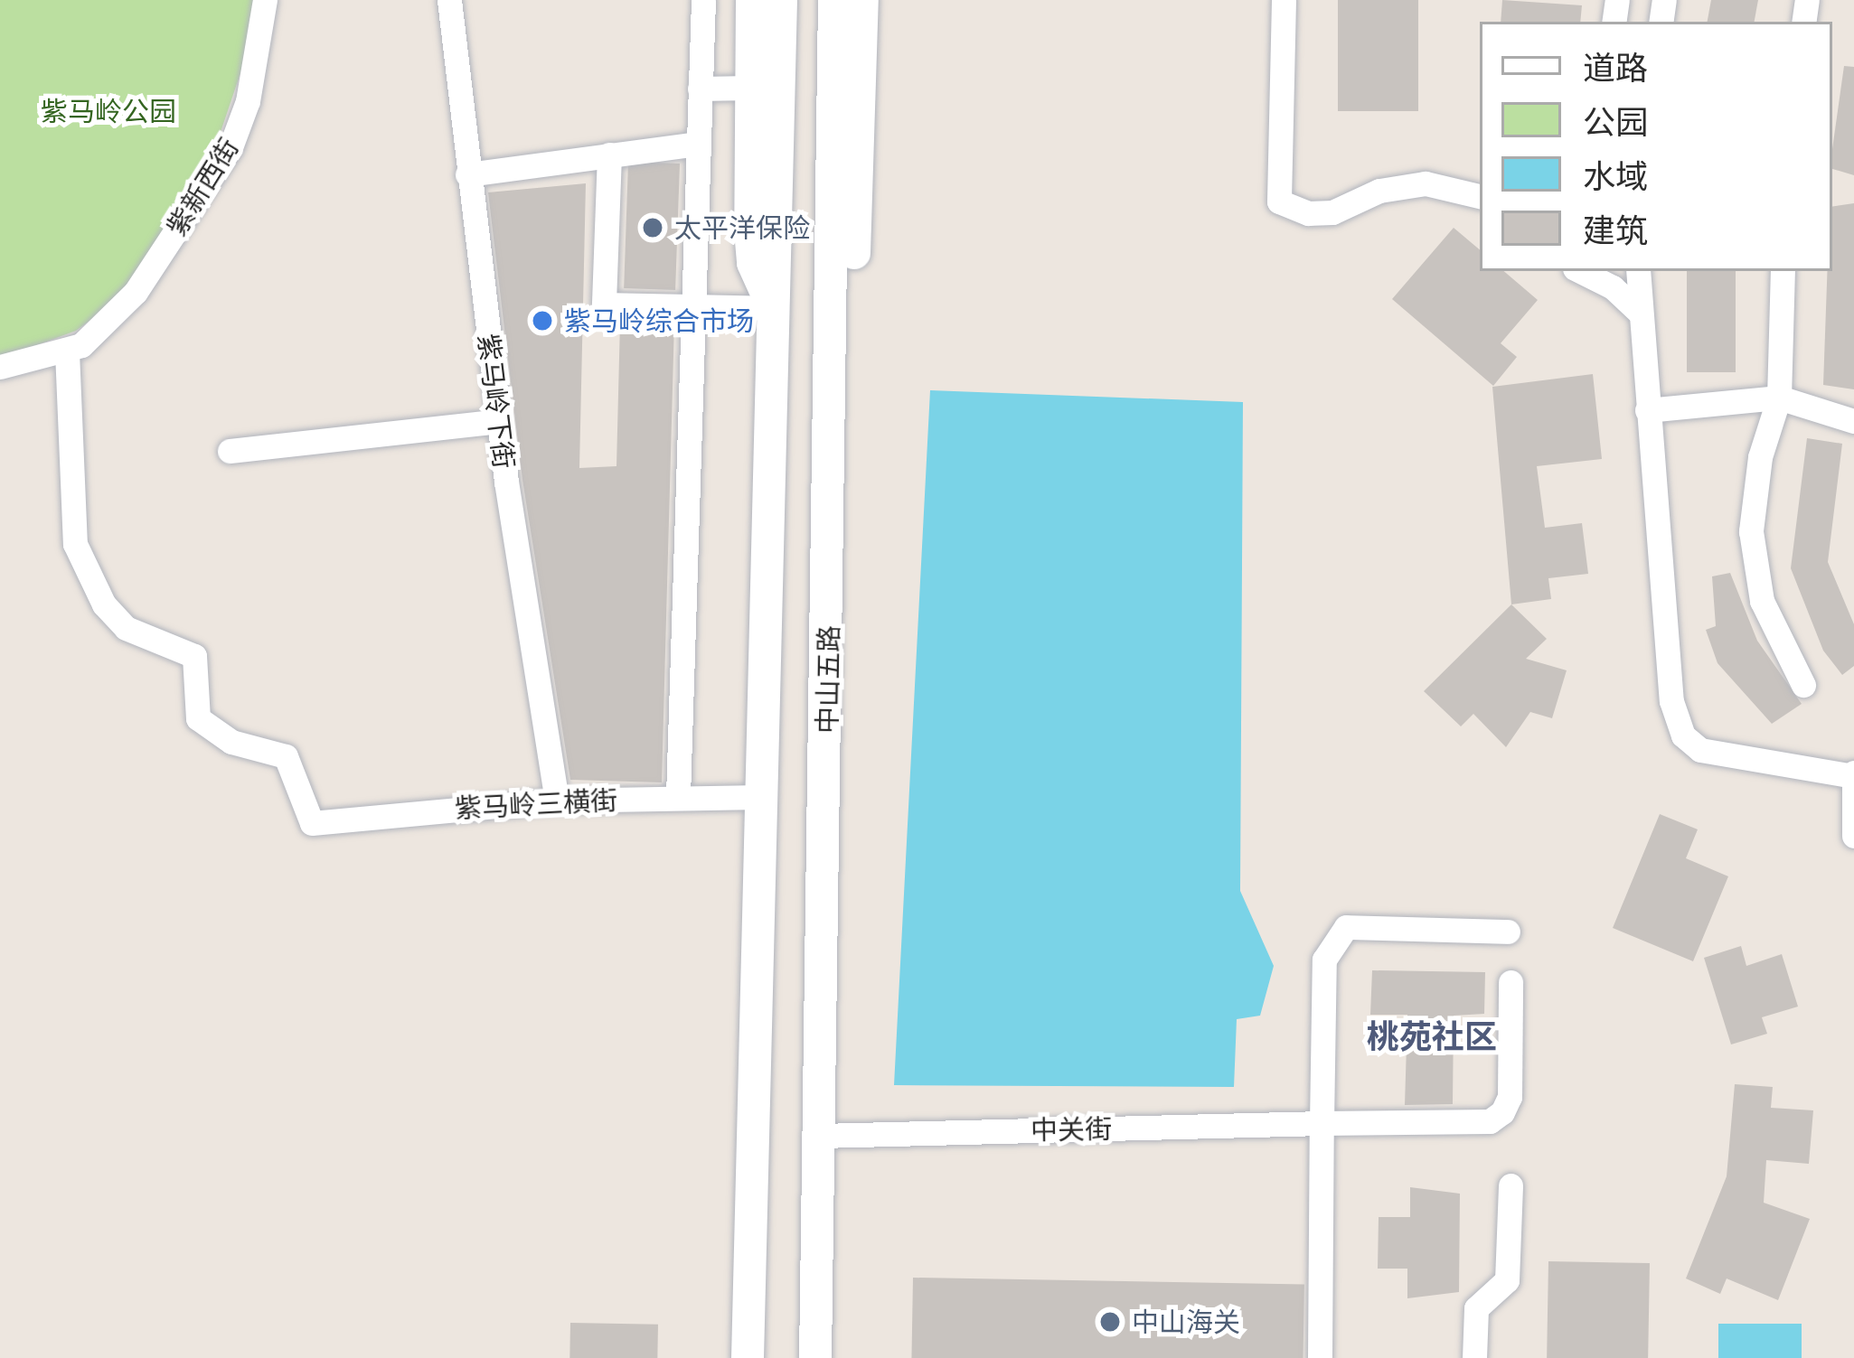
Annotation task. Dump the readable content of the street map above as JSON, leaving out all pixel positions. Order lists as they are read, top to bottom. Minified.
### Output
{"streets":{"main road":["中山五路"],"street":["紫新西街","紫马岭下街","紫马岭三横街","中关街"]},"crossings":[["紫新西街","紫马岭三横街"],["紫马岭下街","紫马岭三横街"],["中山五路","中关街"]],"districts":["桃苑社区"],"parks":["紫马岭公园"],"places":["太平洋保险","紫马岭综合市场","中山海关"],"legend":["道路","公园","水域","建筑"]}
